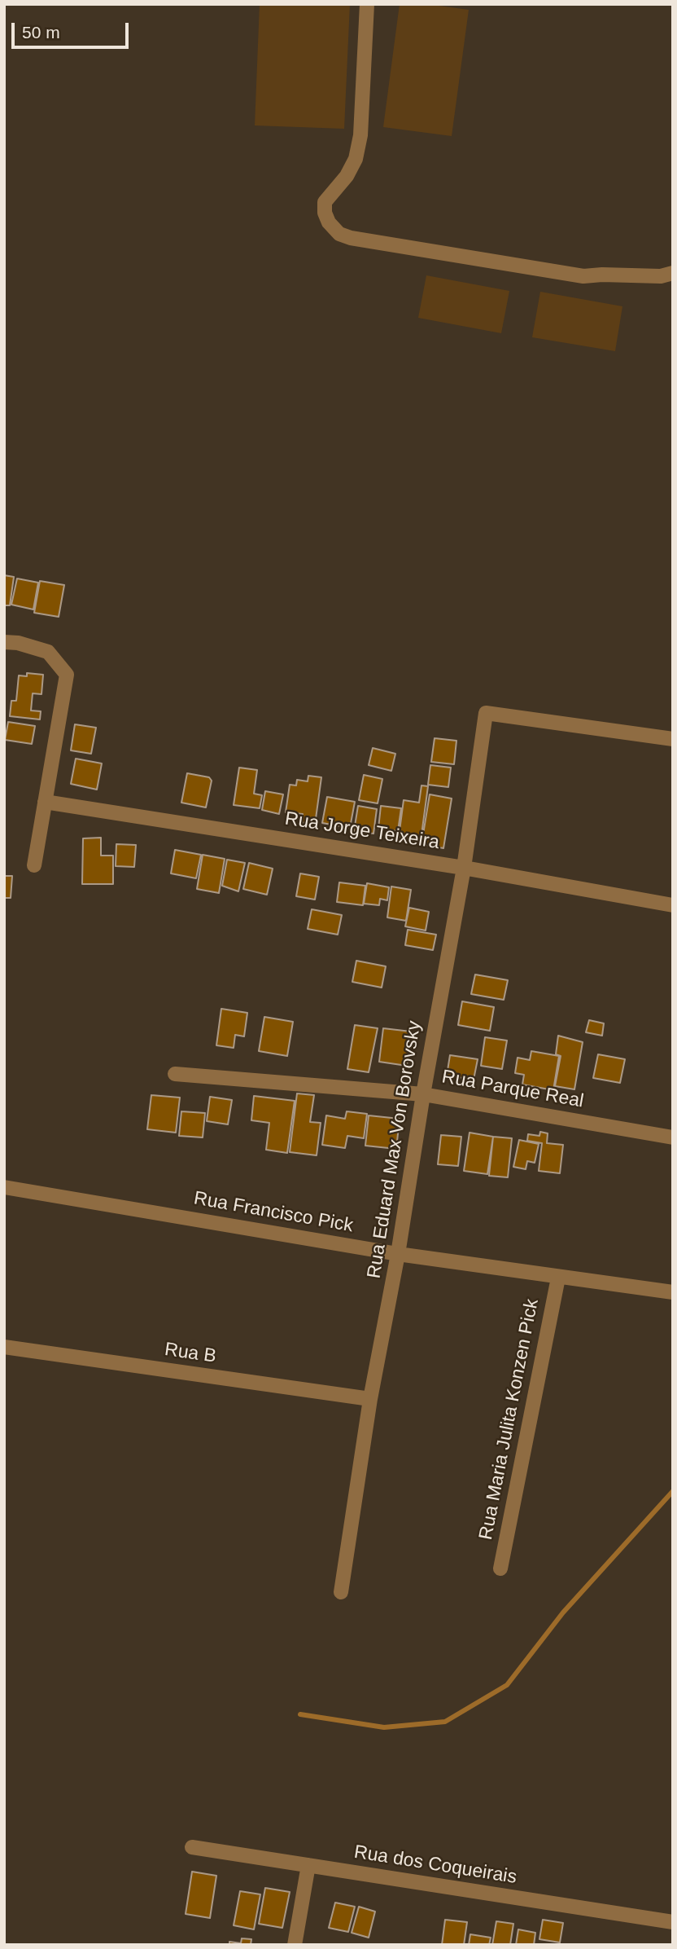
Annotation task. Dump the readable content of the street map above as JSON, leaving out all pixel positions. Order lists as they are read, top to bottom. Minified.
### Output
{"streets":{"street":["Rua Jorge Teixeira","Rua Parque Real","Rua Eduard Max Von Borovsky","Rua Francisco Pick","Rua B","Rua Maria Julita Konzen Pick","Rua dos Coqueirais"]},"crossings":[["Rua Jorge Teixeira","Rua Eduard Max Von Borovsky"],["Rua Parque Real","Rua Eduard Max Von Borovsky"],["Rua Eduard Max Von Borovsky","Rua Francisco Pick"],["Rua Eduard Max Von Borovsky","Rua B"],["Rua Francisco Pick","Rua Maria Julita Konzen Pick"]],"scale_bar":"50 m"}
